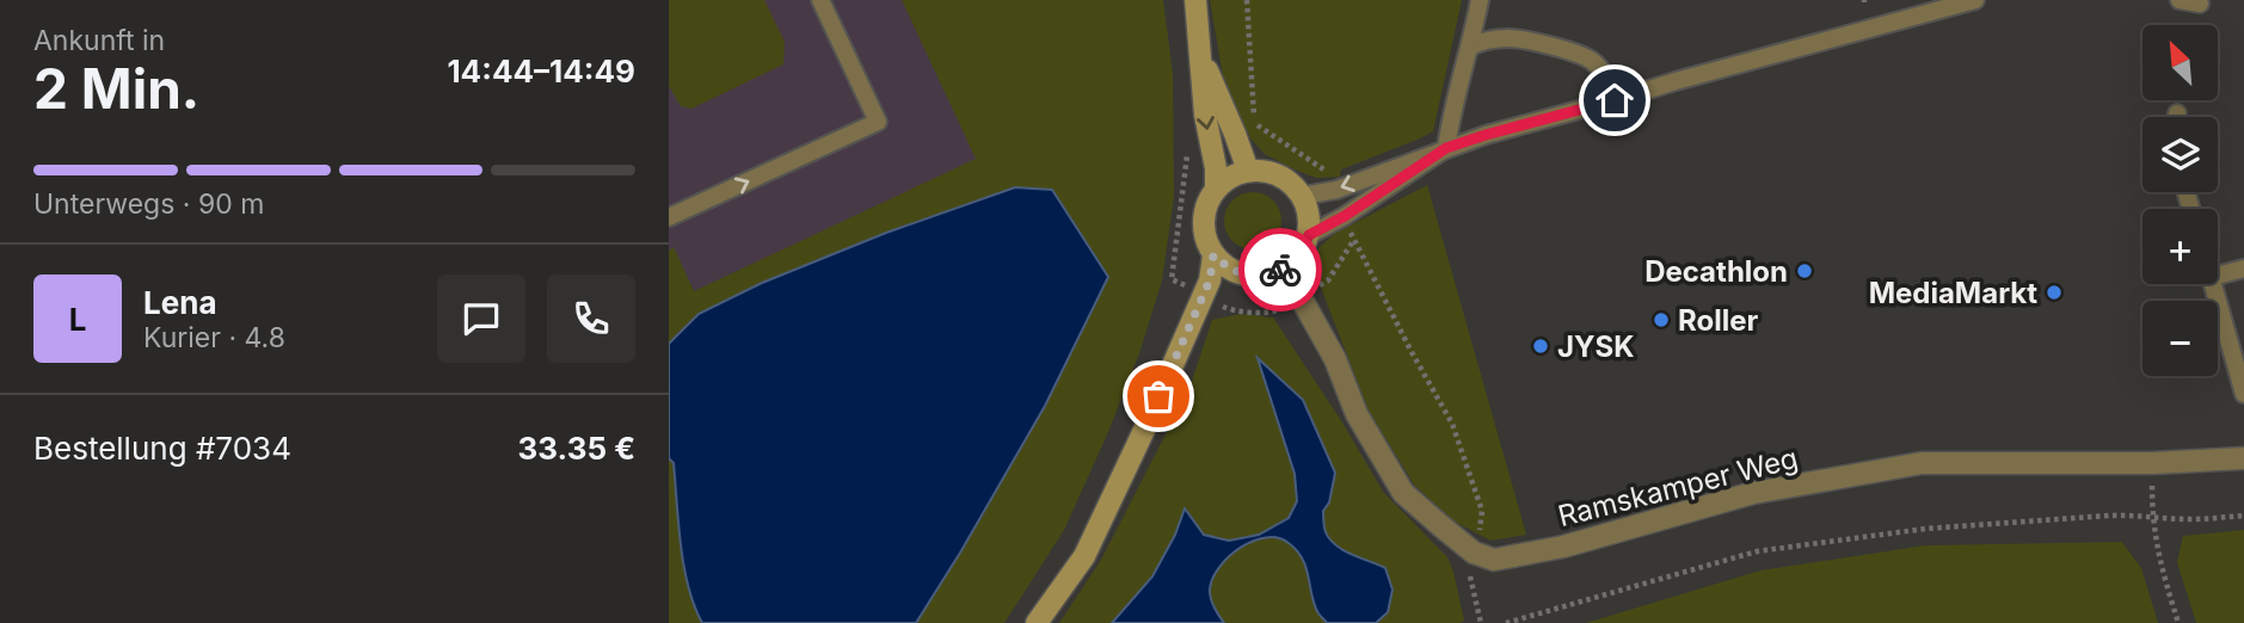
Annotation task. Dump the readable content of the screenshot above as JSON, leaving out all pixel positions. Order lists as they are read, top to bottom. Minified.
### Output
{"streets":{"street":["Ramskamper Weg"]},"places":["Decathlon","MediaMarkt","Roller","JYSK"],"north":"top left","page":{"heading":["2 Min.","Ankunft in","14:44–14:49"],"panel":["Lena","Kurier · 4.8","Bestellung #7034","33.35 €"],"map_buttons":["+","−"],"bar":"Unterwegs · 90 m","round":"L"}}
